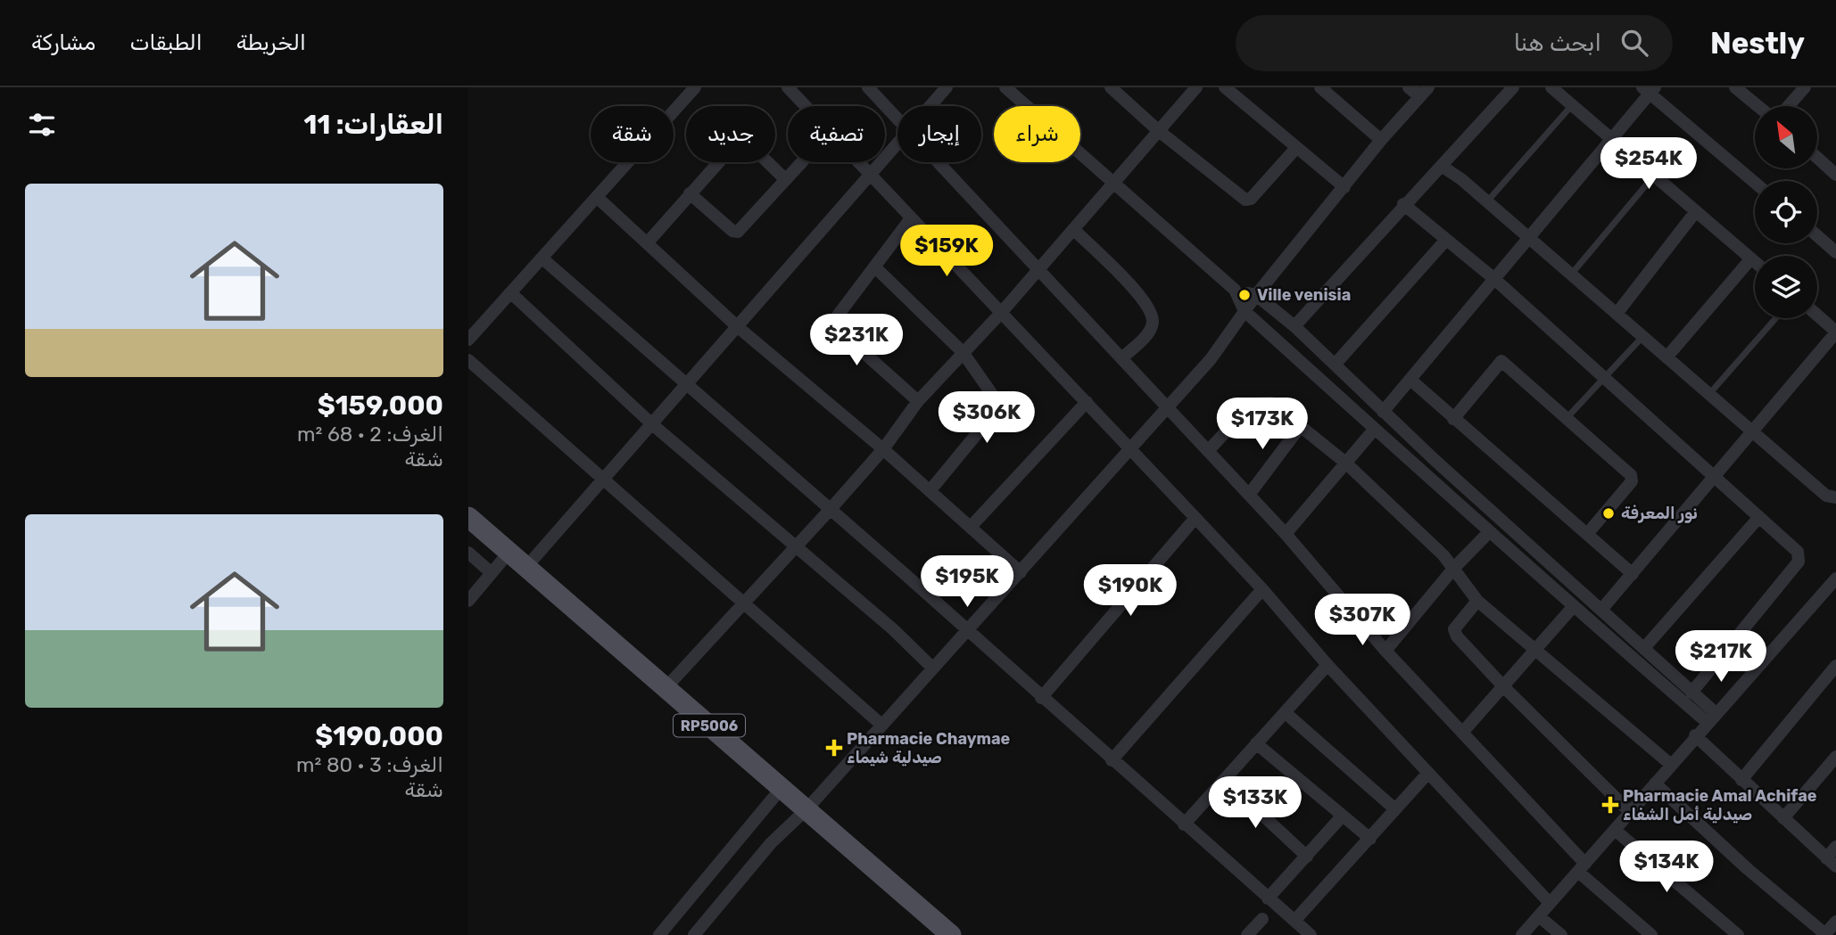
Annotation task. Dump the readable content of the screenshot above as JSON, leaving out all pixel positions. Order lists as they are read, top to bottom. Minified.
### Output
{"streets":{"main road":["RP5006"]},"places":{"other":["Ville venisia","نور المعرفة"],"health":["Pharmacie Chaymae صيدلية شيماء","Pharmacie Amal Achifae صيدلية أمل الشفاء"]},"north":"top left","page":{"header":"Nestly","search":"ابحث هنا","nav":["الخريطة","الطبقات","مشاركة"],"heading":"العقارات: 11","chip":["شراء","إيجار","تصفية","جديد","شقة"],"price":["$254K","$159K","$231K","$306K","$173K","$195K","$190K","$307K","$217K","$133K","$134K"],"list":[{"name":"$159,000","note":"الغرف: 2 · 68 m² · شقة"},{"name":"$190,000","note":"الغرف: 3 · 80 m² · شقة"}]}}
